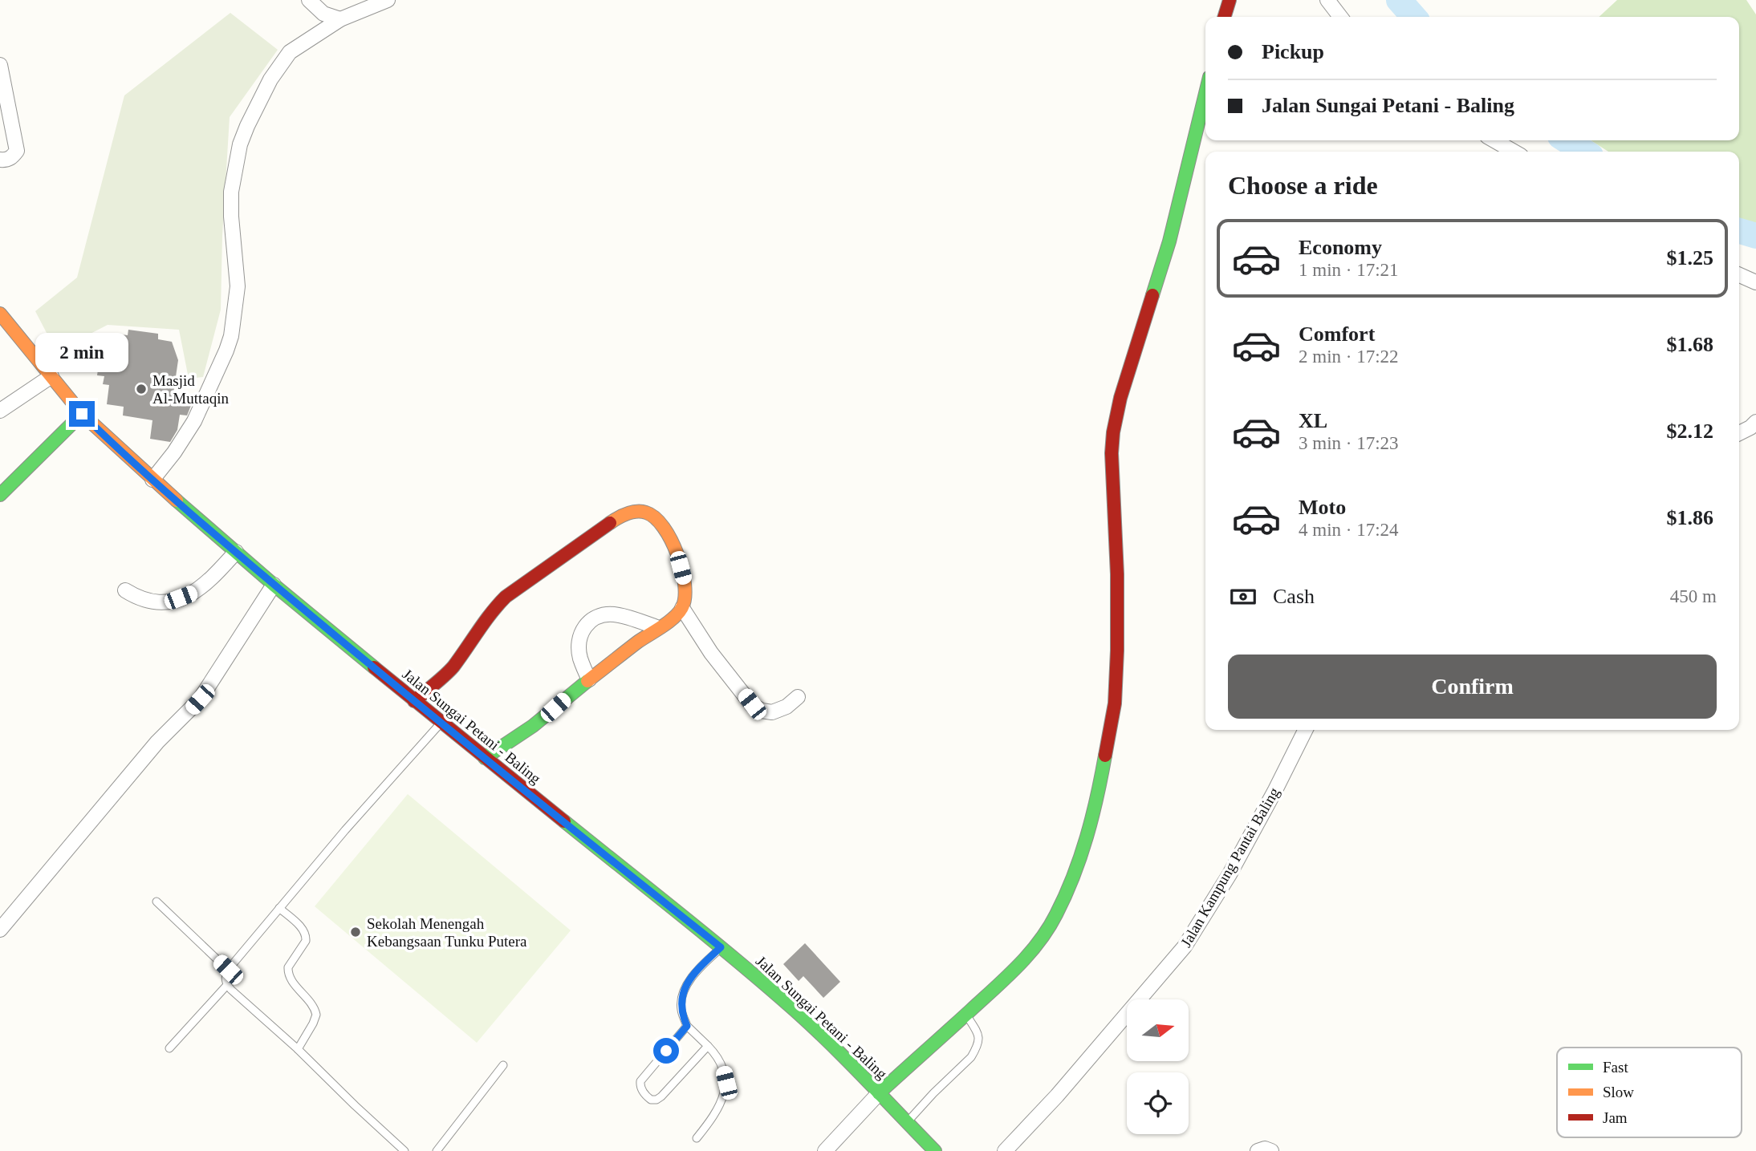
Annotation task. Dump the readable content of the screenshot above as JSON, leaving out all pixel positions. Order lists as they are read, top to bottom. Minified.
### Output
{"streets":{"street":["Jalan Sungai Petani - Baling","Jalan Kampung Pantai Baling"]},"places":["Masjid Al-Muttaqin","Sekolah Menengah Kebangsaan Tunku Putera"],"legend":["Fast","Slow","Jam"],"north":"right","page":{"banner":["Pickup","Jalan Sungai Petani - Baling"],"heading":"Choose a ride","list":[{"name":"Economy","note":"1 min · 17:21","value":"$1.25"},{"name":"Comfort","note":"2 min · 17:22","value":"$1.68"},{"name":"XL","note":"3 min · 17:23","value":"$2.12"},{"name":"Moto","note":"4 min · 17:24","value":"$1.86"}],"bubble":"2 min","pay":["Cash","450 m"],"buttons":"Confirm"}}
